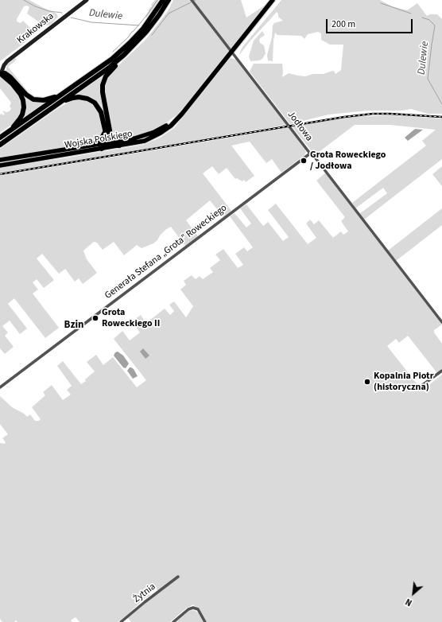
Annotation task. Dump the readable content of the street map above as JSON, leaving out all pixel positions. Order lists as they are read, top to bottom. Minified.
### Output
{"streets":{"main road":["Wojska Polskiego"],"street":["Krakowska","Jodłowa","Generała Stefana „Grota” Roweckiego","Żytnia"]},"crossings":[["Jodłowa","Wojska Polskiego"],["Jodłowa","Generała Stefana „Grota” Roweckiego"]],"districts":["Bzin"],"water":["Dulewie"],"places":["Grota Roweckiego / Jodłowa","Grota Roweckiego II","Kopalnia Piotr (historyczna)"],"scale_bar":"200 m","north":"bottom left"}
